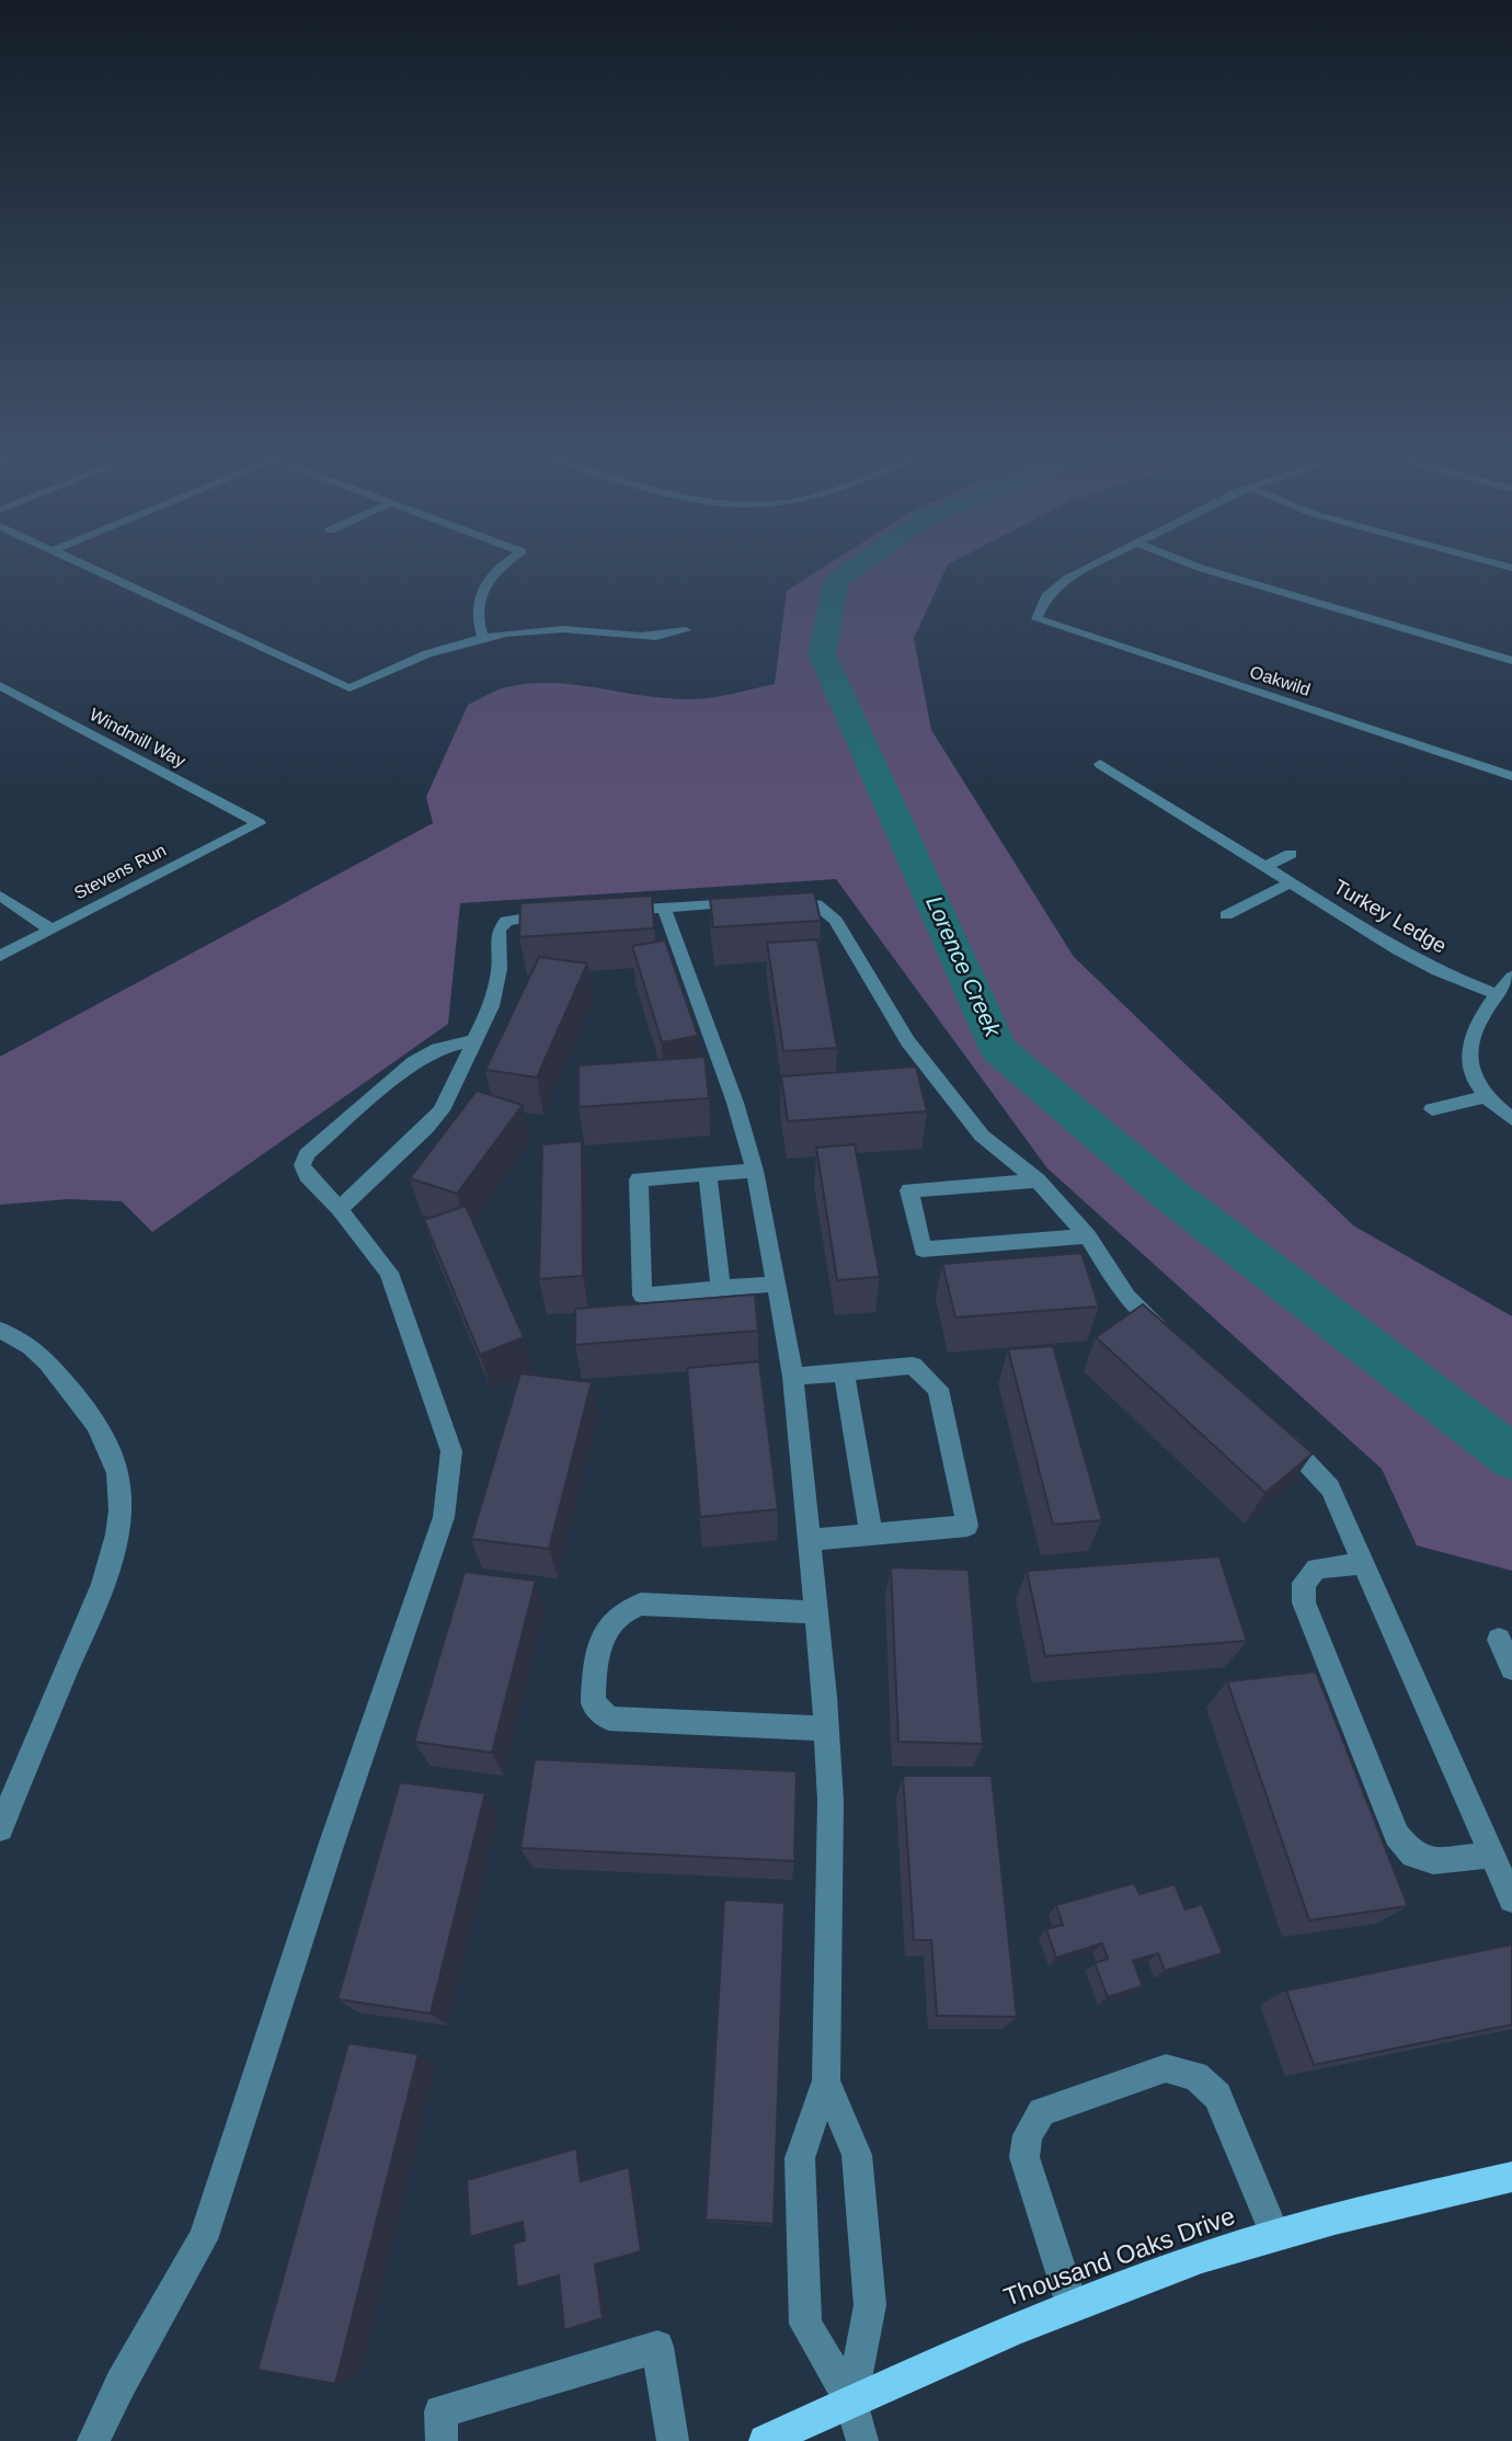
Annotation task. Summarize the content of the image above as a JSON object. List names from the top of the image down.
{
  "streets": {
    "main road": ["Thousand Oaks Drive"],
    "street": [
      "Oakwild",
      "Windmill Way",
      "Stevens Run",
      "Turkey Ledge"
    ]
  },
  "crossings": [
    ["Windmill Way", "Stevens Run"]
  ],
  "water": ["Lorence Creek"]
}
